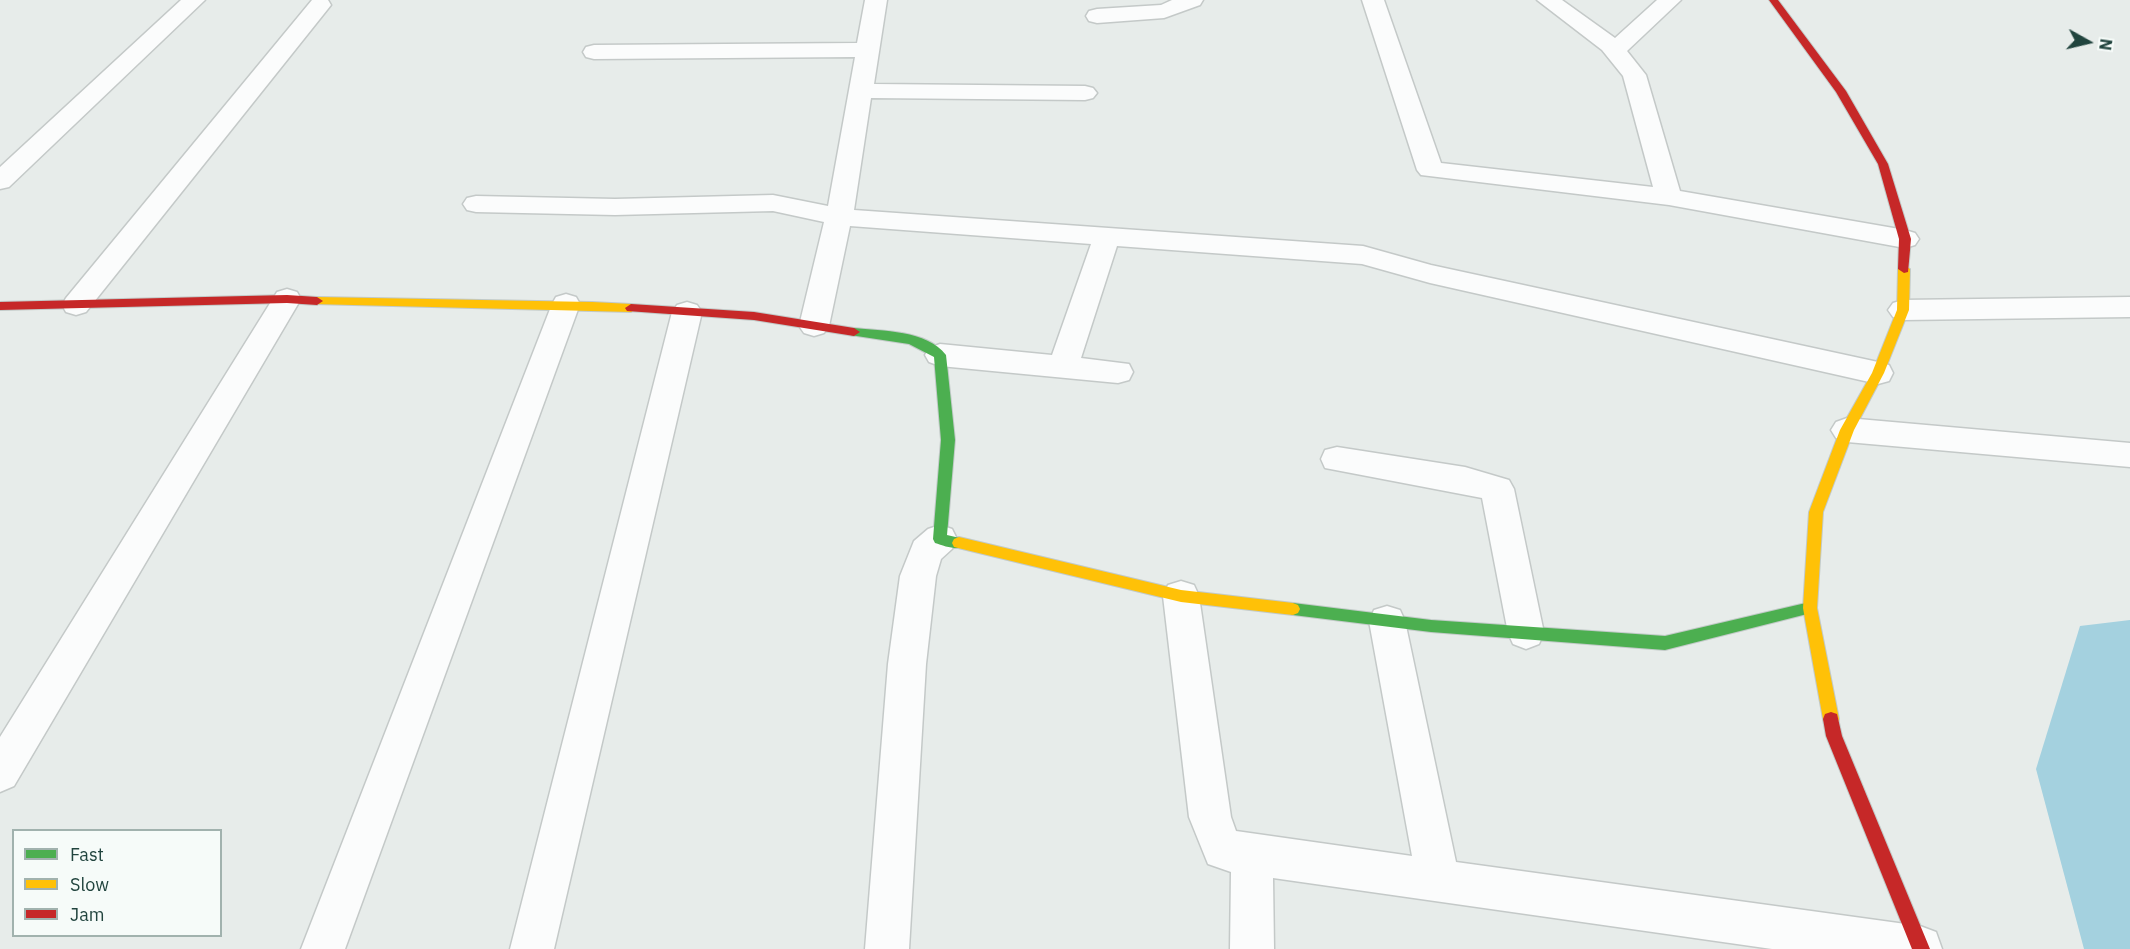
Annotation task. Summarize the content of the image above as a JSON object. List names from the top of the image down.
{
  "legend": ["Fast", "Slow", "Jam"],
  "north": "right"
}
